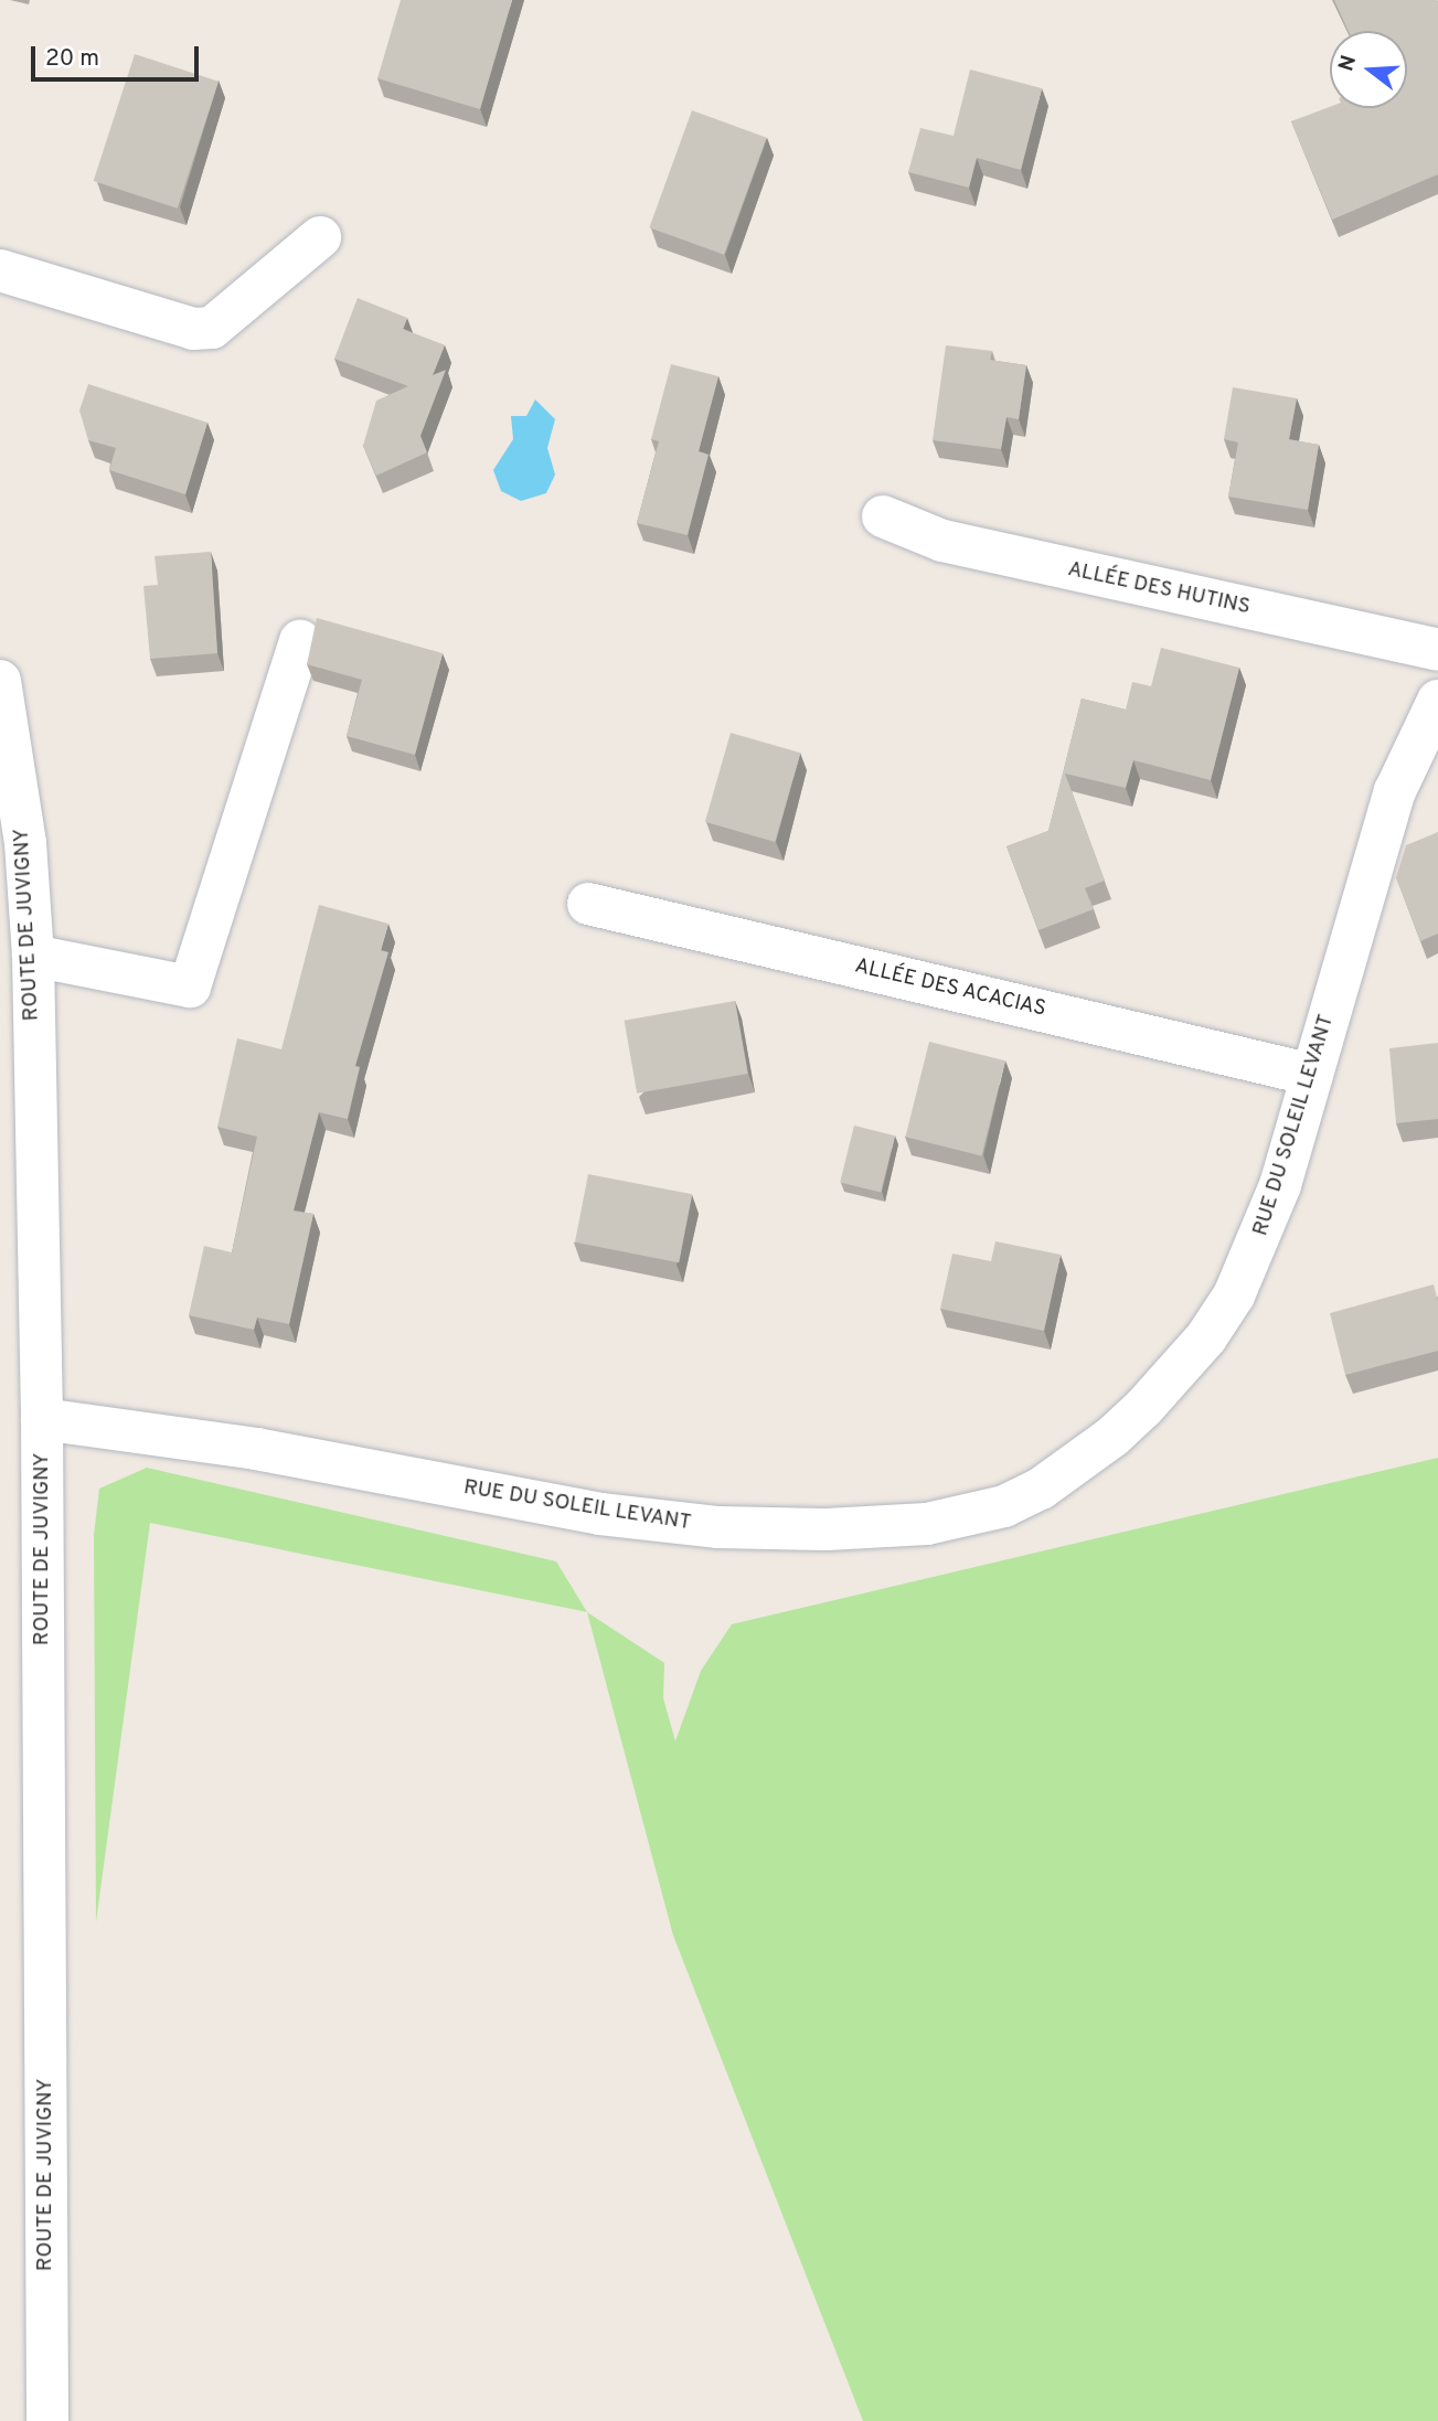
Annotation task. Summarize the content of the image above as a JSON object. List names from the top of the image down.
{
  "streets": {
    "street": [
      "ALLÉE DES HUTINS",
      "ROUTE DE JUVIGNY",
      "ALLÉE DES ACACIAS",
      "RUE DU SOLEIL LEVANT"
    ]
  },
  "crossings": [
    ["ROUTE DE JUVIGNY", "RUE DU SOLEIL LEVANT"],
    ["ALLÉE DES ACACIAS", "RUE DU SOLEIL LEVANT"]
  ],
  "scale_bar": "20 m",
  "north": "left"
}
